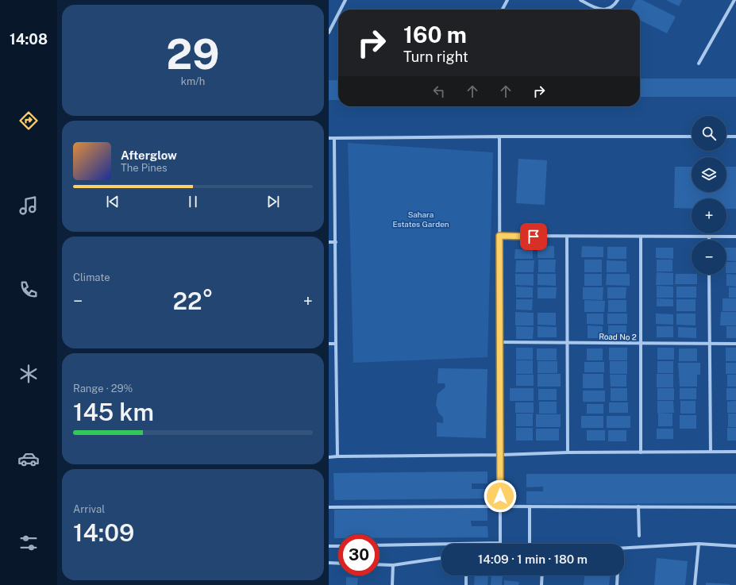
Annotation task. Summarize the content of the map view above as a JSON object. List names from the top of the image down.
{
  "streets": {
    "street": ["Road No 2"]
  },
  "parks": ["Sahara Estates Garden"],
  "page": {
    "tabs": "14:08",
    "tile": [
      ["29", "km/h"],
      "Climate",
      ["Range · 29%", "145 km"],
      ["Arrival", "14:09"]
    ],
    "turn": ["160 m", "Turn right"],
    "map_buttons": ["+", "−"],
    "song": ["Afterglow", "The Pines"],
    "heat": ["−", "22°", "+"],
    "limit": "30",
    "trip": "14:09 · 1 min · 180 m"
  }
}
